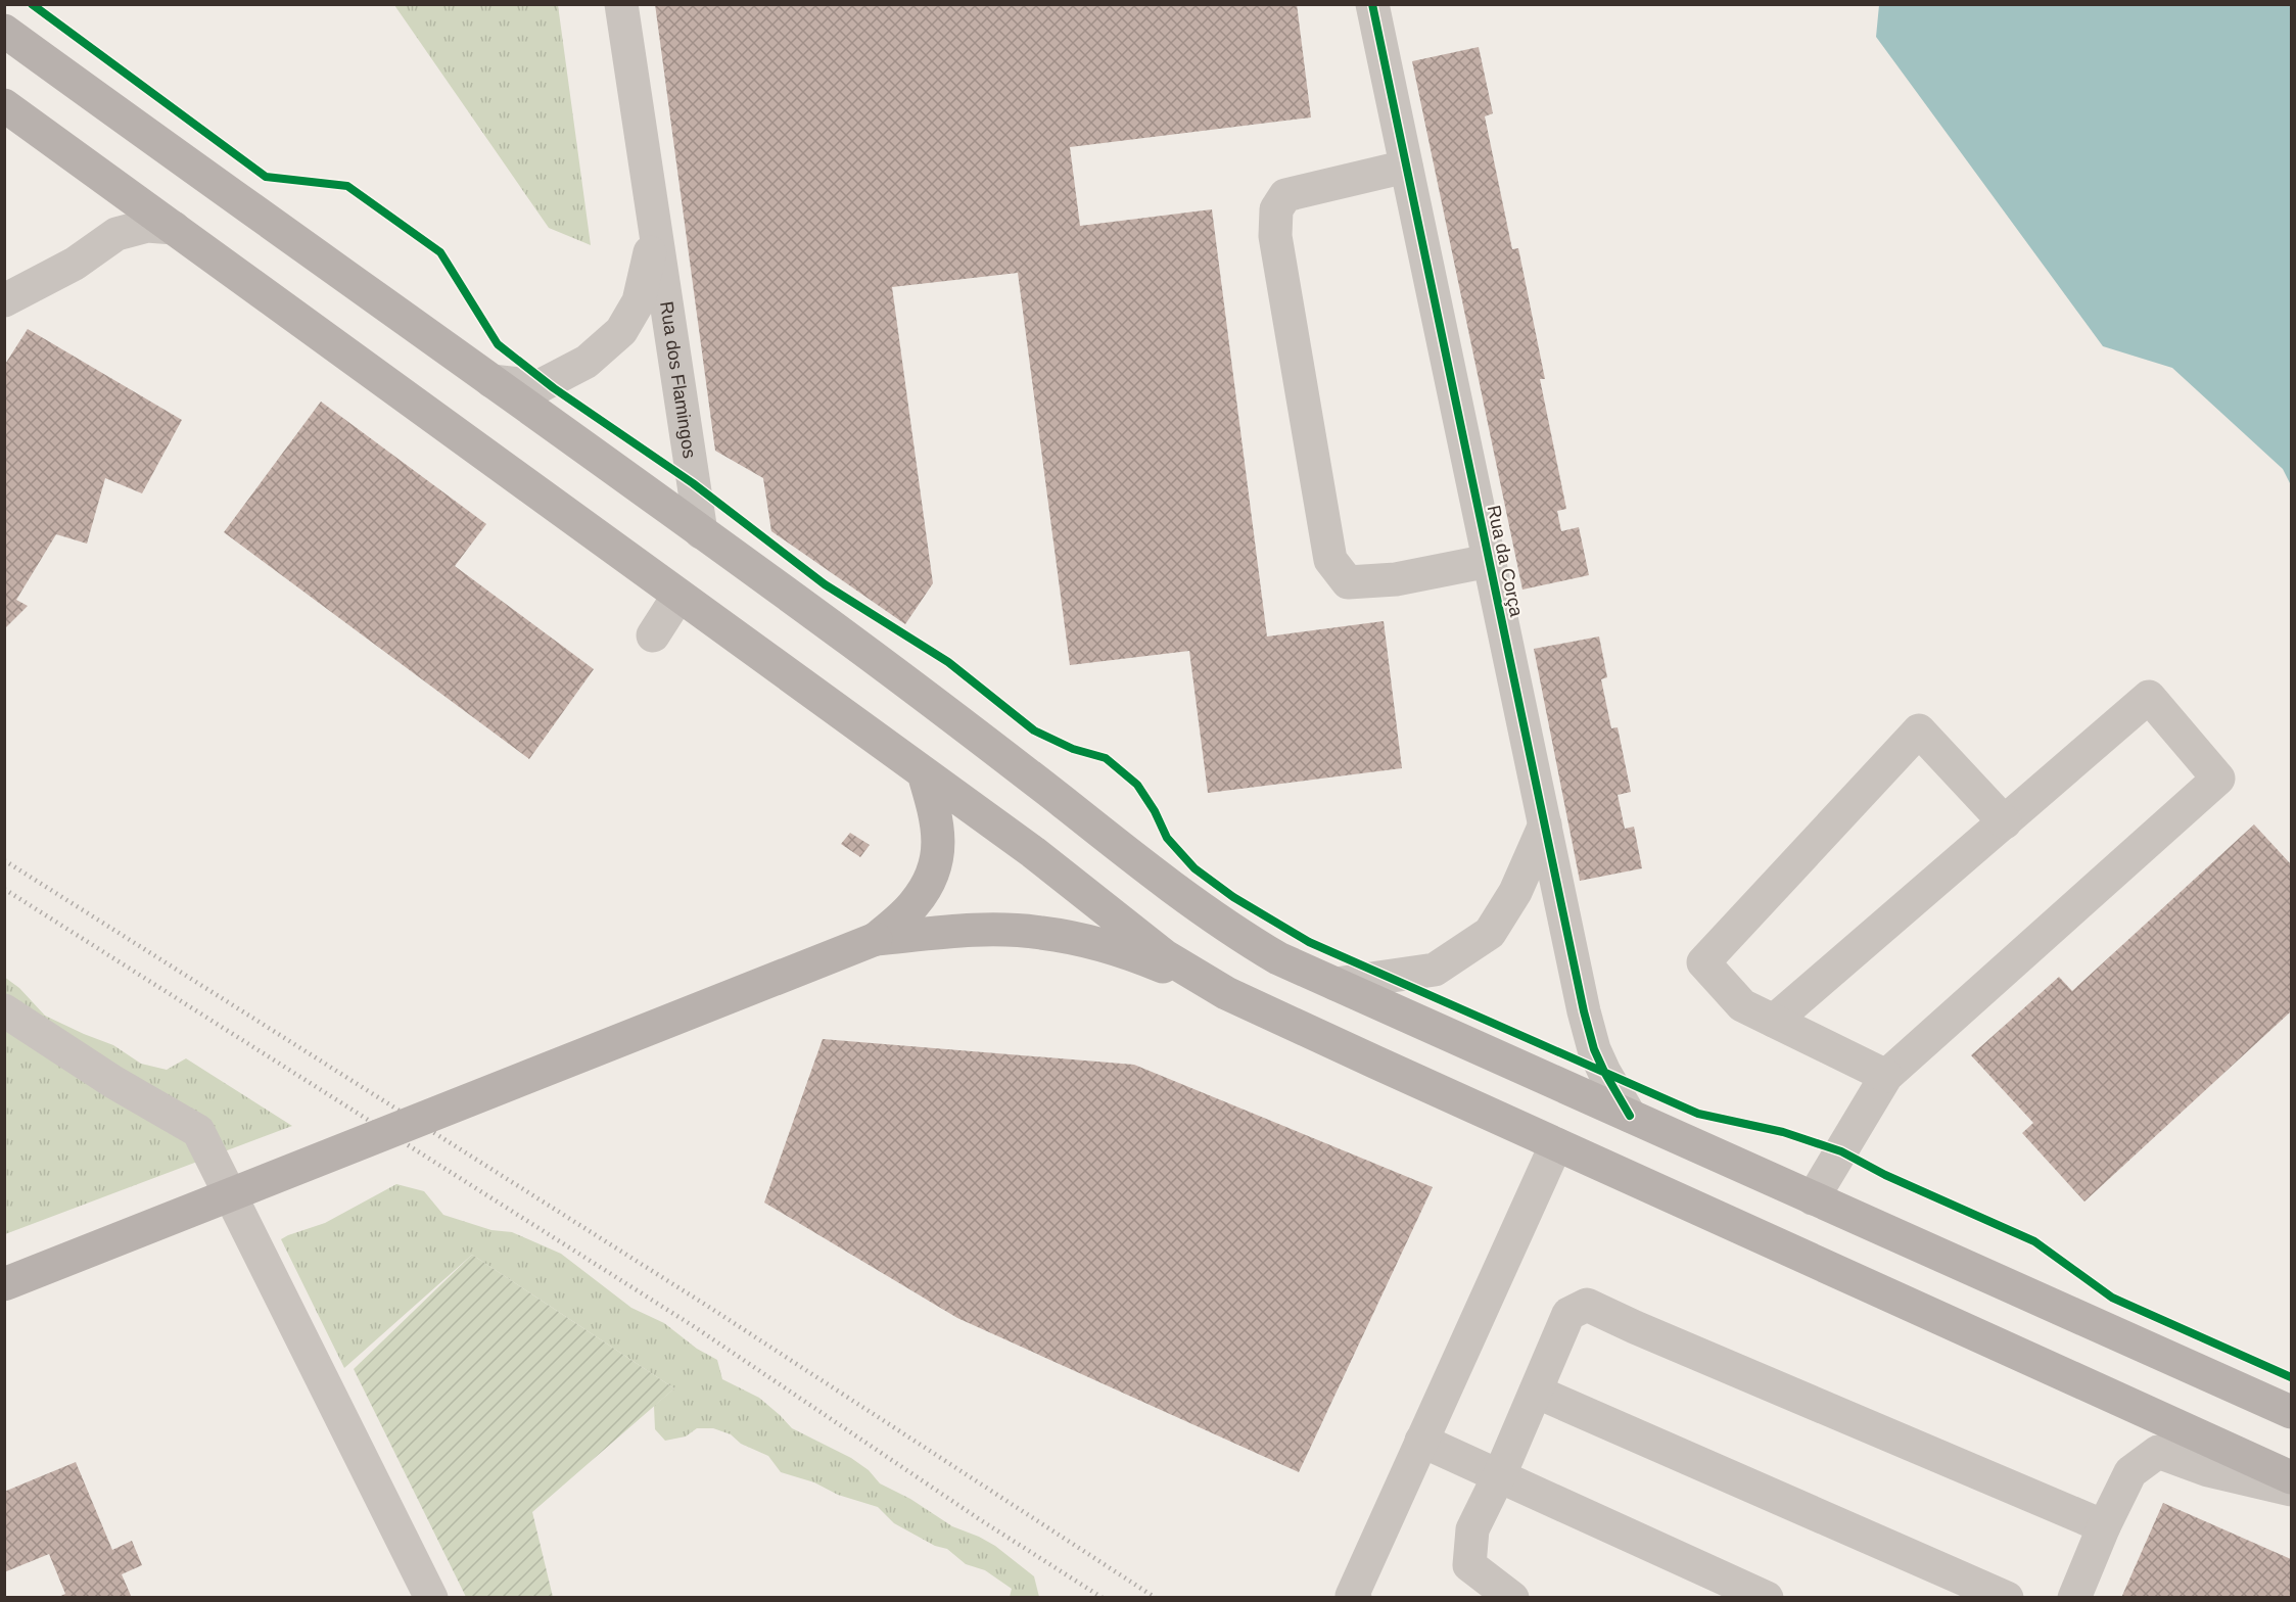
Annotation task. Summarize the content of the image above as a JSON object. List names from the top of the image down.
{
  "streets": {
    "street": ["Rua dos Flamingos", "Rua da Corça"]
  }
}
